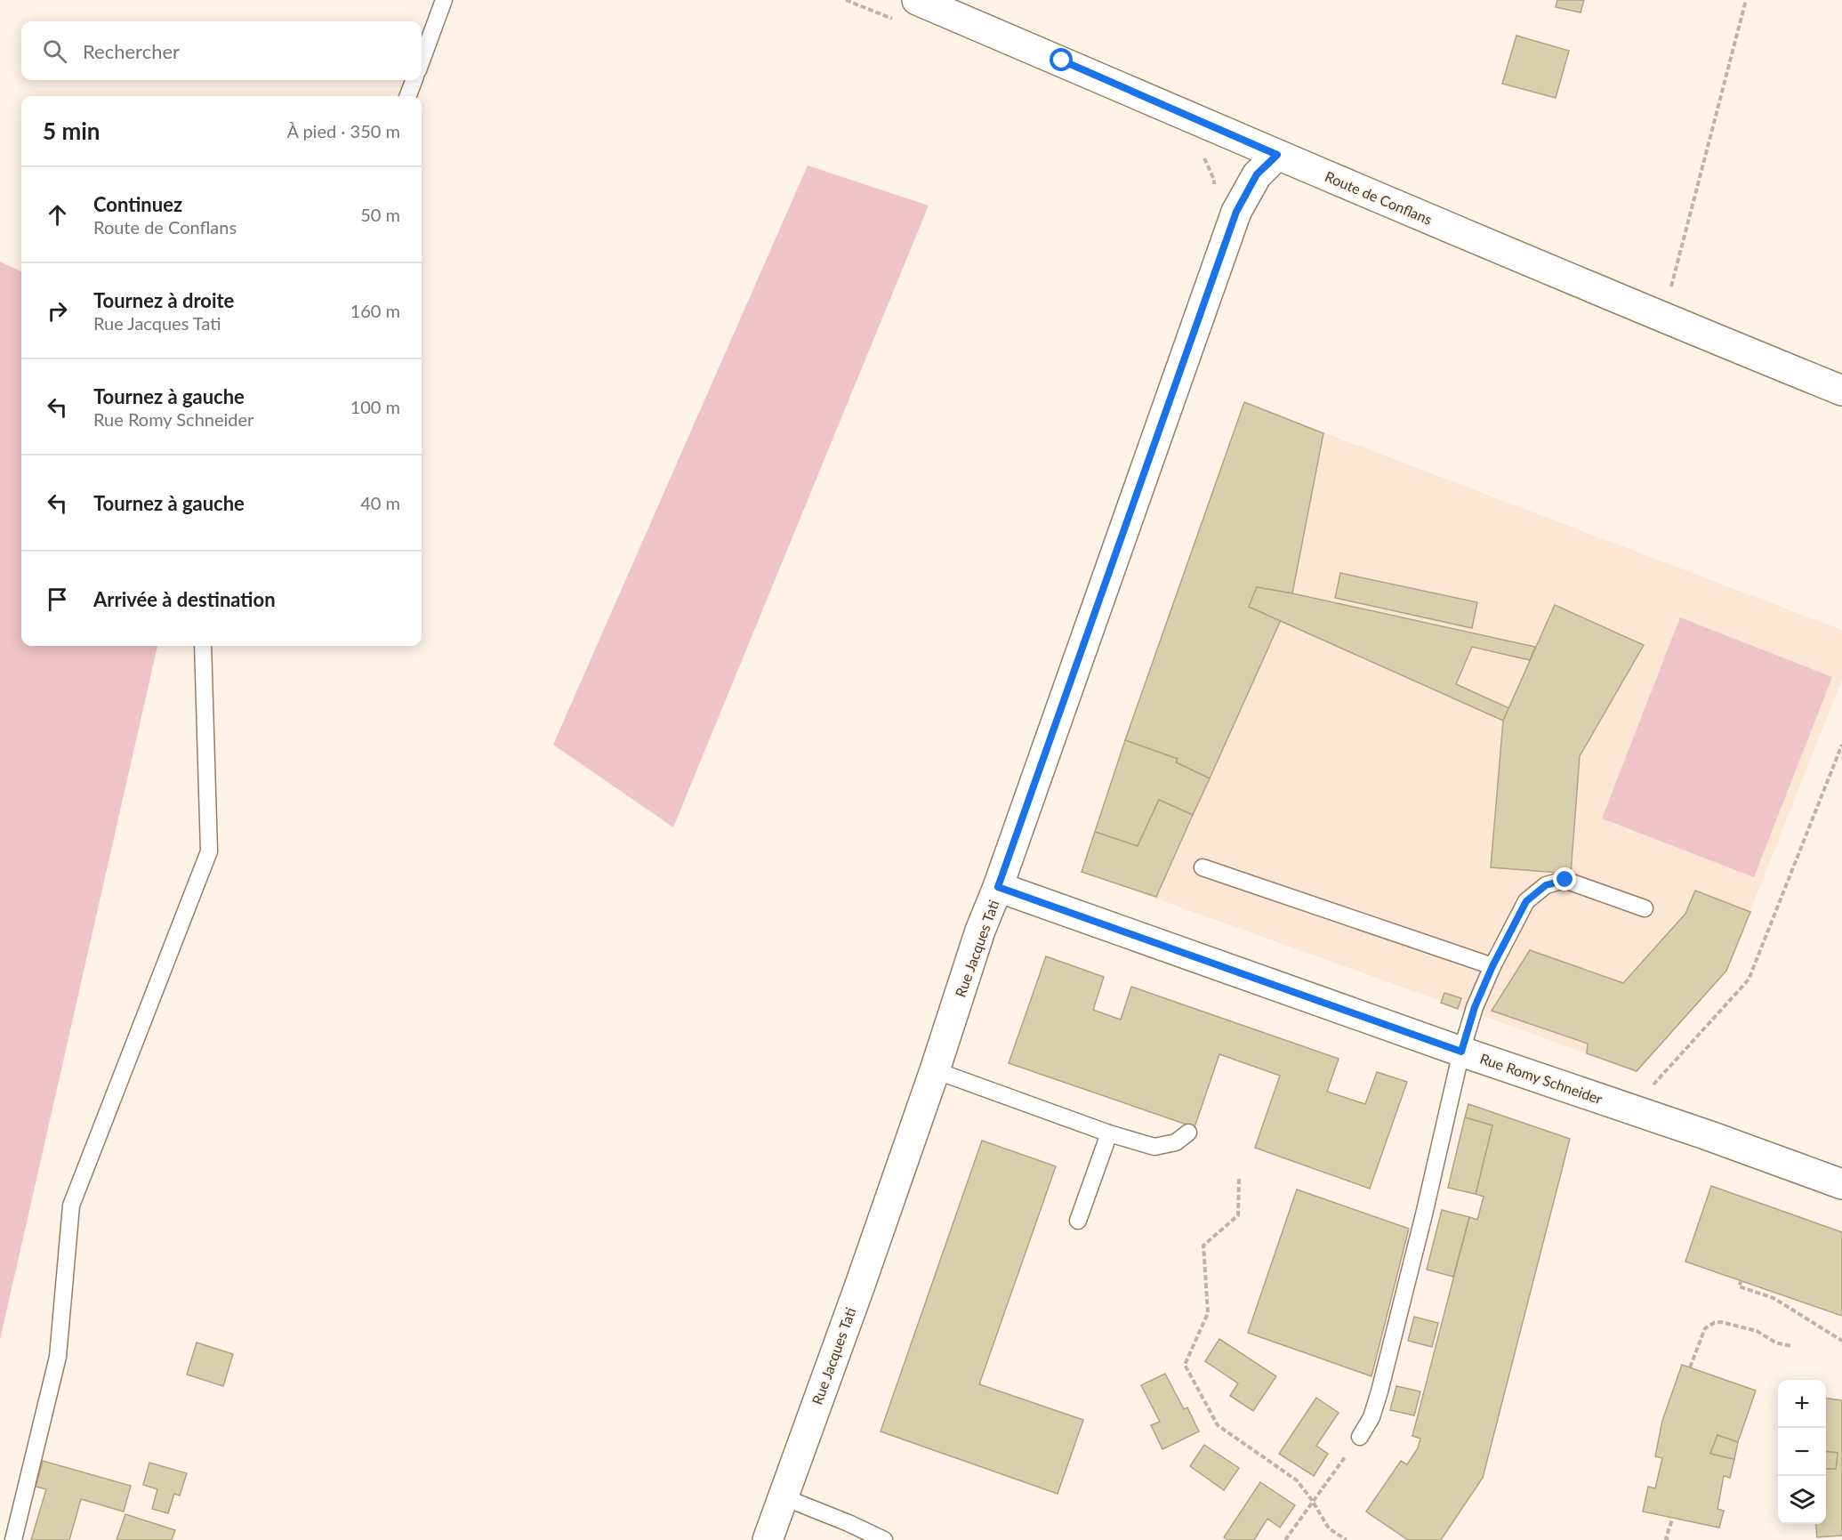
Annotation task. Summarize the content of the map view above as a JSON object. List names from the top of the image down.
{
  "streets": {
    "street": ["Route de Conflans", "Rue Jacques Tati", "Rue Romy Schneider"]
  },
  "crossings": [
    ["Route de Conflans", "Rue Jacques Tati"],
    ["Rue Jacques Tati", "Rue Romy Schneider"]
  ],
  "page": {
    "search": "Rechercher",
    "heading": ["5 min", "À pied · 350 m"],
    "list": [
      ["Continuez", "Route de Conflans", "50 m"],
      ["Tournez à droite", "Rue Jacques Tati", "160 m"],
      ["Tournez à gauche", "Rue Romy Schneider", "100 m"],
      ["Tournez à gauche", "40 m"],
      "Arrivée à destination"
    ],
    "map_buttons": ["+", "−"]
  }
}
